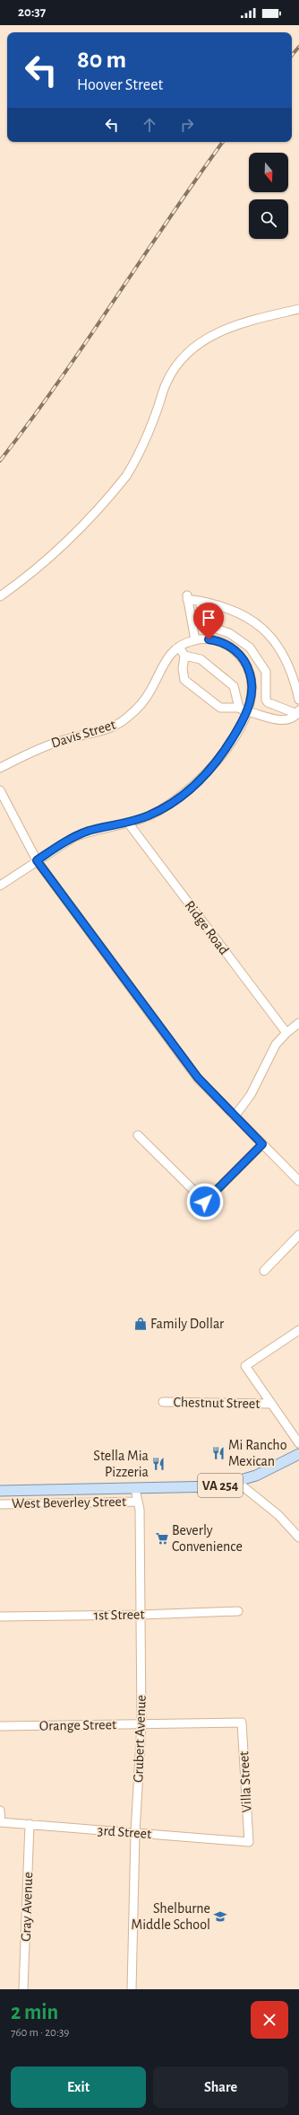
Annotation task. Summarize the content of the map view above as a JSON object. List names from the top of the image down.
{
  "streets": {
    "main road": ["VA 254", "West Beverley Street"],
    "street": [
      "Davis Street",
      "Ridge Road",
      "Chestnut Street",
      "1st Street",
      "Orange Street",
      "Grubert Avenue",
      "Villa Street",
      "3rd Street",
      "Gray Avenue"
    ]
  },
  "crossings": [
    ["West Beverley Street", "Grubert Avenue"],
    ["1st Street", "Grubert Avenue"],
    ["Orange Street", "Grubert Avenue"],
    ["Orange Street", "Villa Street"],
    ["Grubert Avenue", "3rd Street"],
    ["Villa Street", "3rd Street"],
    ["3rd Street", "Gray Avenue"]
  ],
  "places": {
    "shop": ["Family Dollar"],
    "restaurant": ["Mi Rancho Mexican", "Stella Mia Pizzeria"],
    "supermarket": ["Beverly Convenience"],
    "school or university": ["Shelburne Middle School"]
  },
  "north": "bottom",
  "page": {
    "status": "20:37",
    "turn": ["80 m", "Hoover Street"],
    "heading": ["2 min", "760 m · 20:39"],
    "buttons": ["Exit", "Share"]
  }
}
